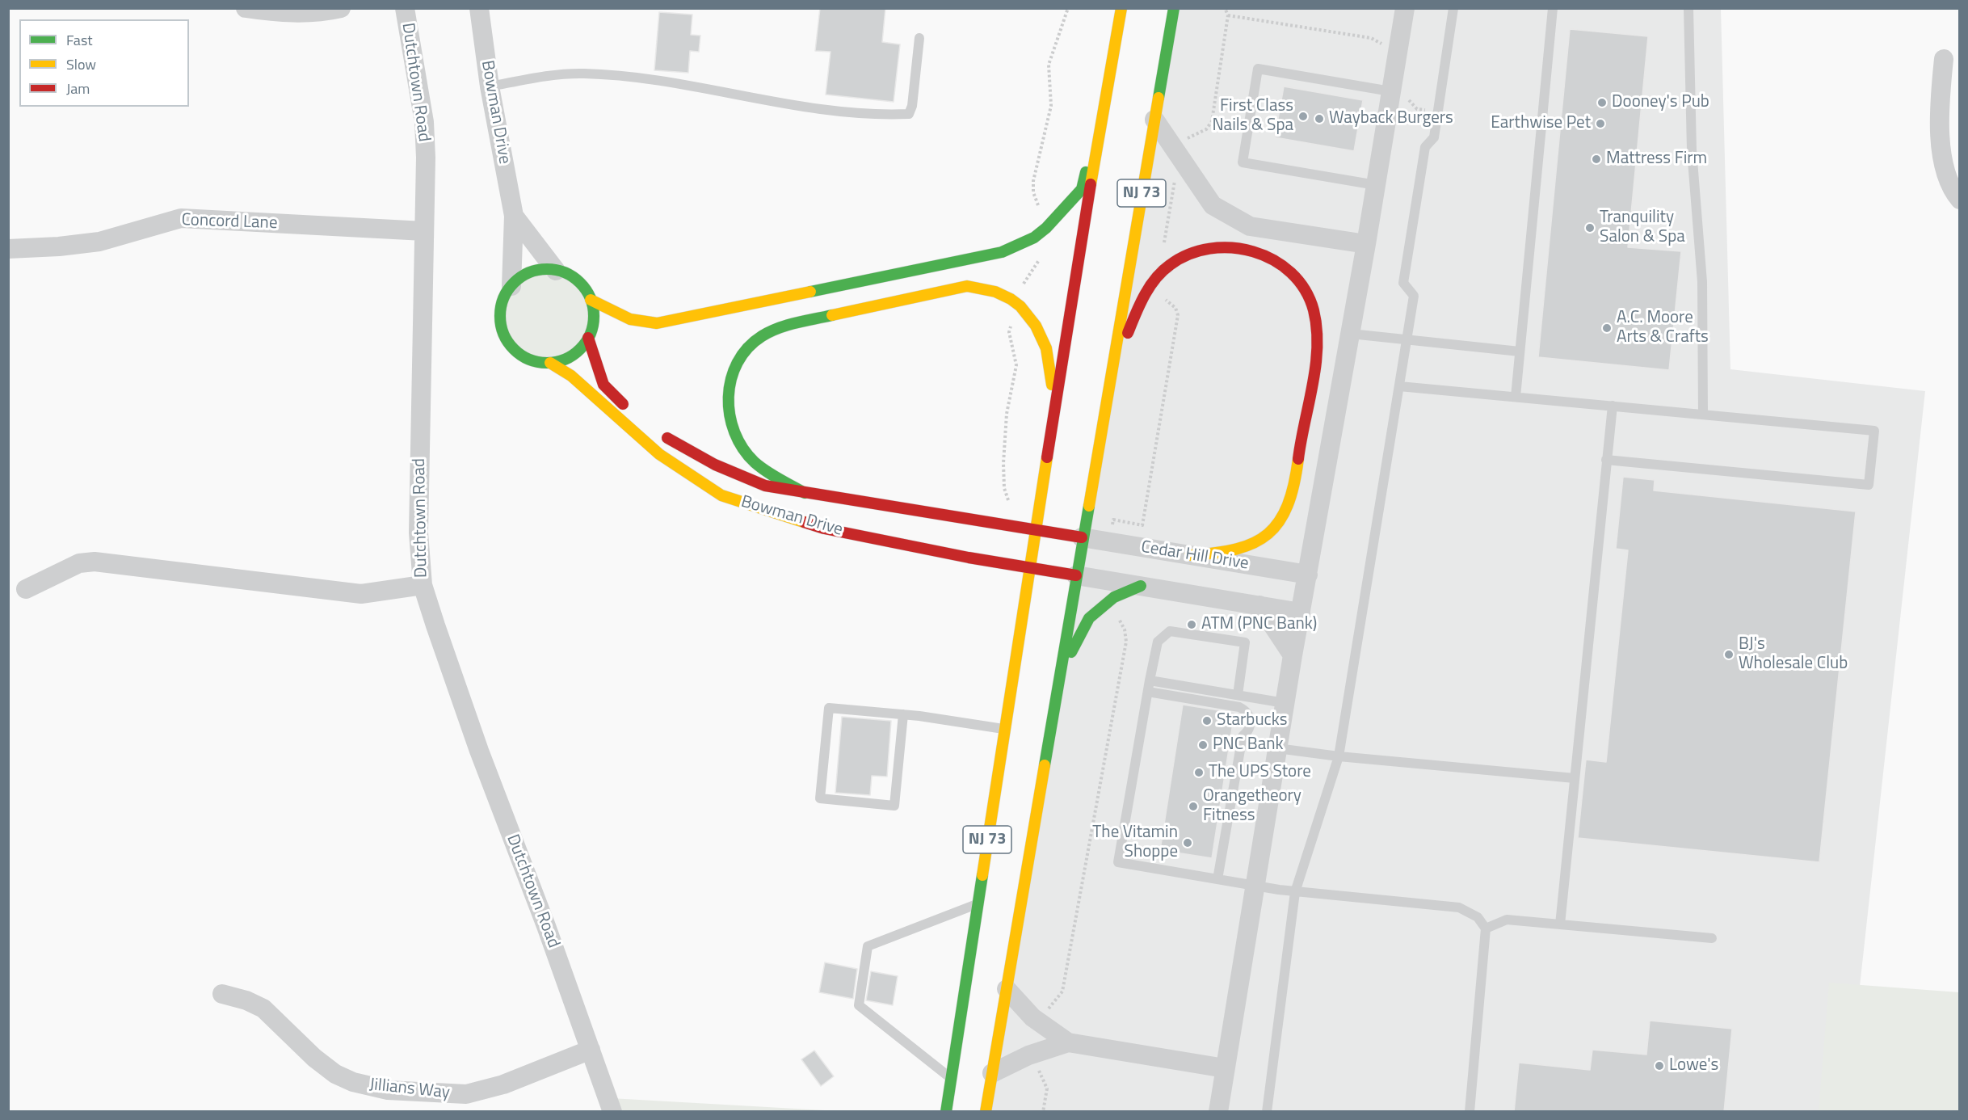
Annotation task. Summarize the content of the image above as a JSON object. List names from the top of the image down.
{
  "streets": {
    "main road": ["Bowman Drive", "NJ 73"],
    "street": [
      "Dutchtown Road",
      "Concord Lane",
      "Cedar Hill Drive",
      "Jillians Way"
    ]
  },
  "crossings": [
    ["Dutchtown Road", "Concord Lane"],
    ["Dutchtown Road", "Jillians Way"],
    ["Bowman Drive", "NJ 73"],
    ["Bowman Drive", "Cedar Hill Drive"],
    ["NJ 73", "Cedar Hill Drive"]
  ],
  "places": [
    "Dooney's Pub",
    "First Class Nails & Spa",
    "Wayback Burgers",
    "Earthwise Pet",
    "Mattress Firm",
    "Tranquility Salon & Spa",
    "A.C. Moore Arts & Crafts",
    "ATM (PNC Bank)",
    "BJ's Wholesale Club",
    "Starbucks",
    "PNC Bank",
    "The UPS Store",
    "Orangetheory Fitness",
    "The Vitamin Shoppe",
    "Lowe's"
  ],
  "legend": ["Fast", "Slow", "Jam"]
}
